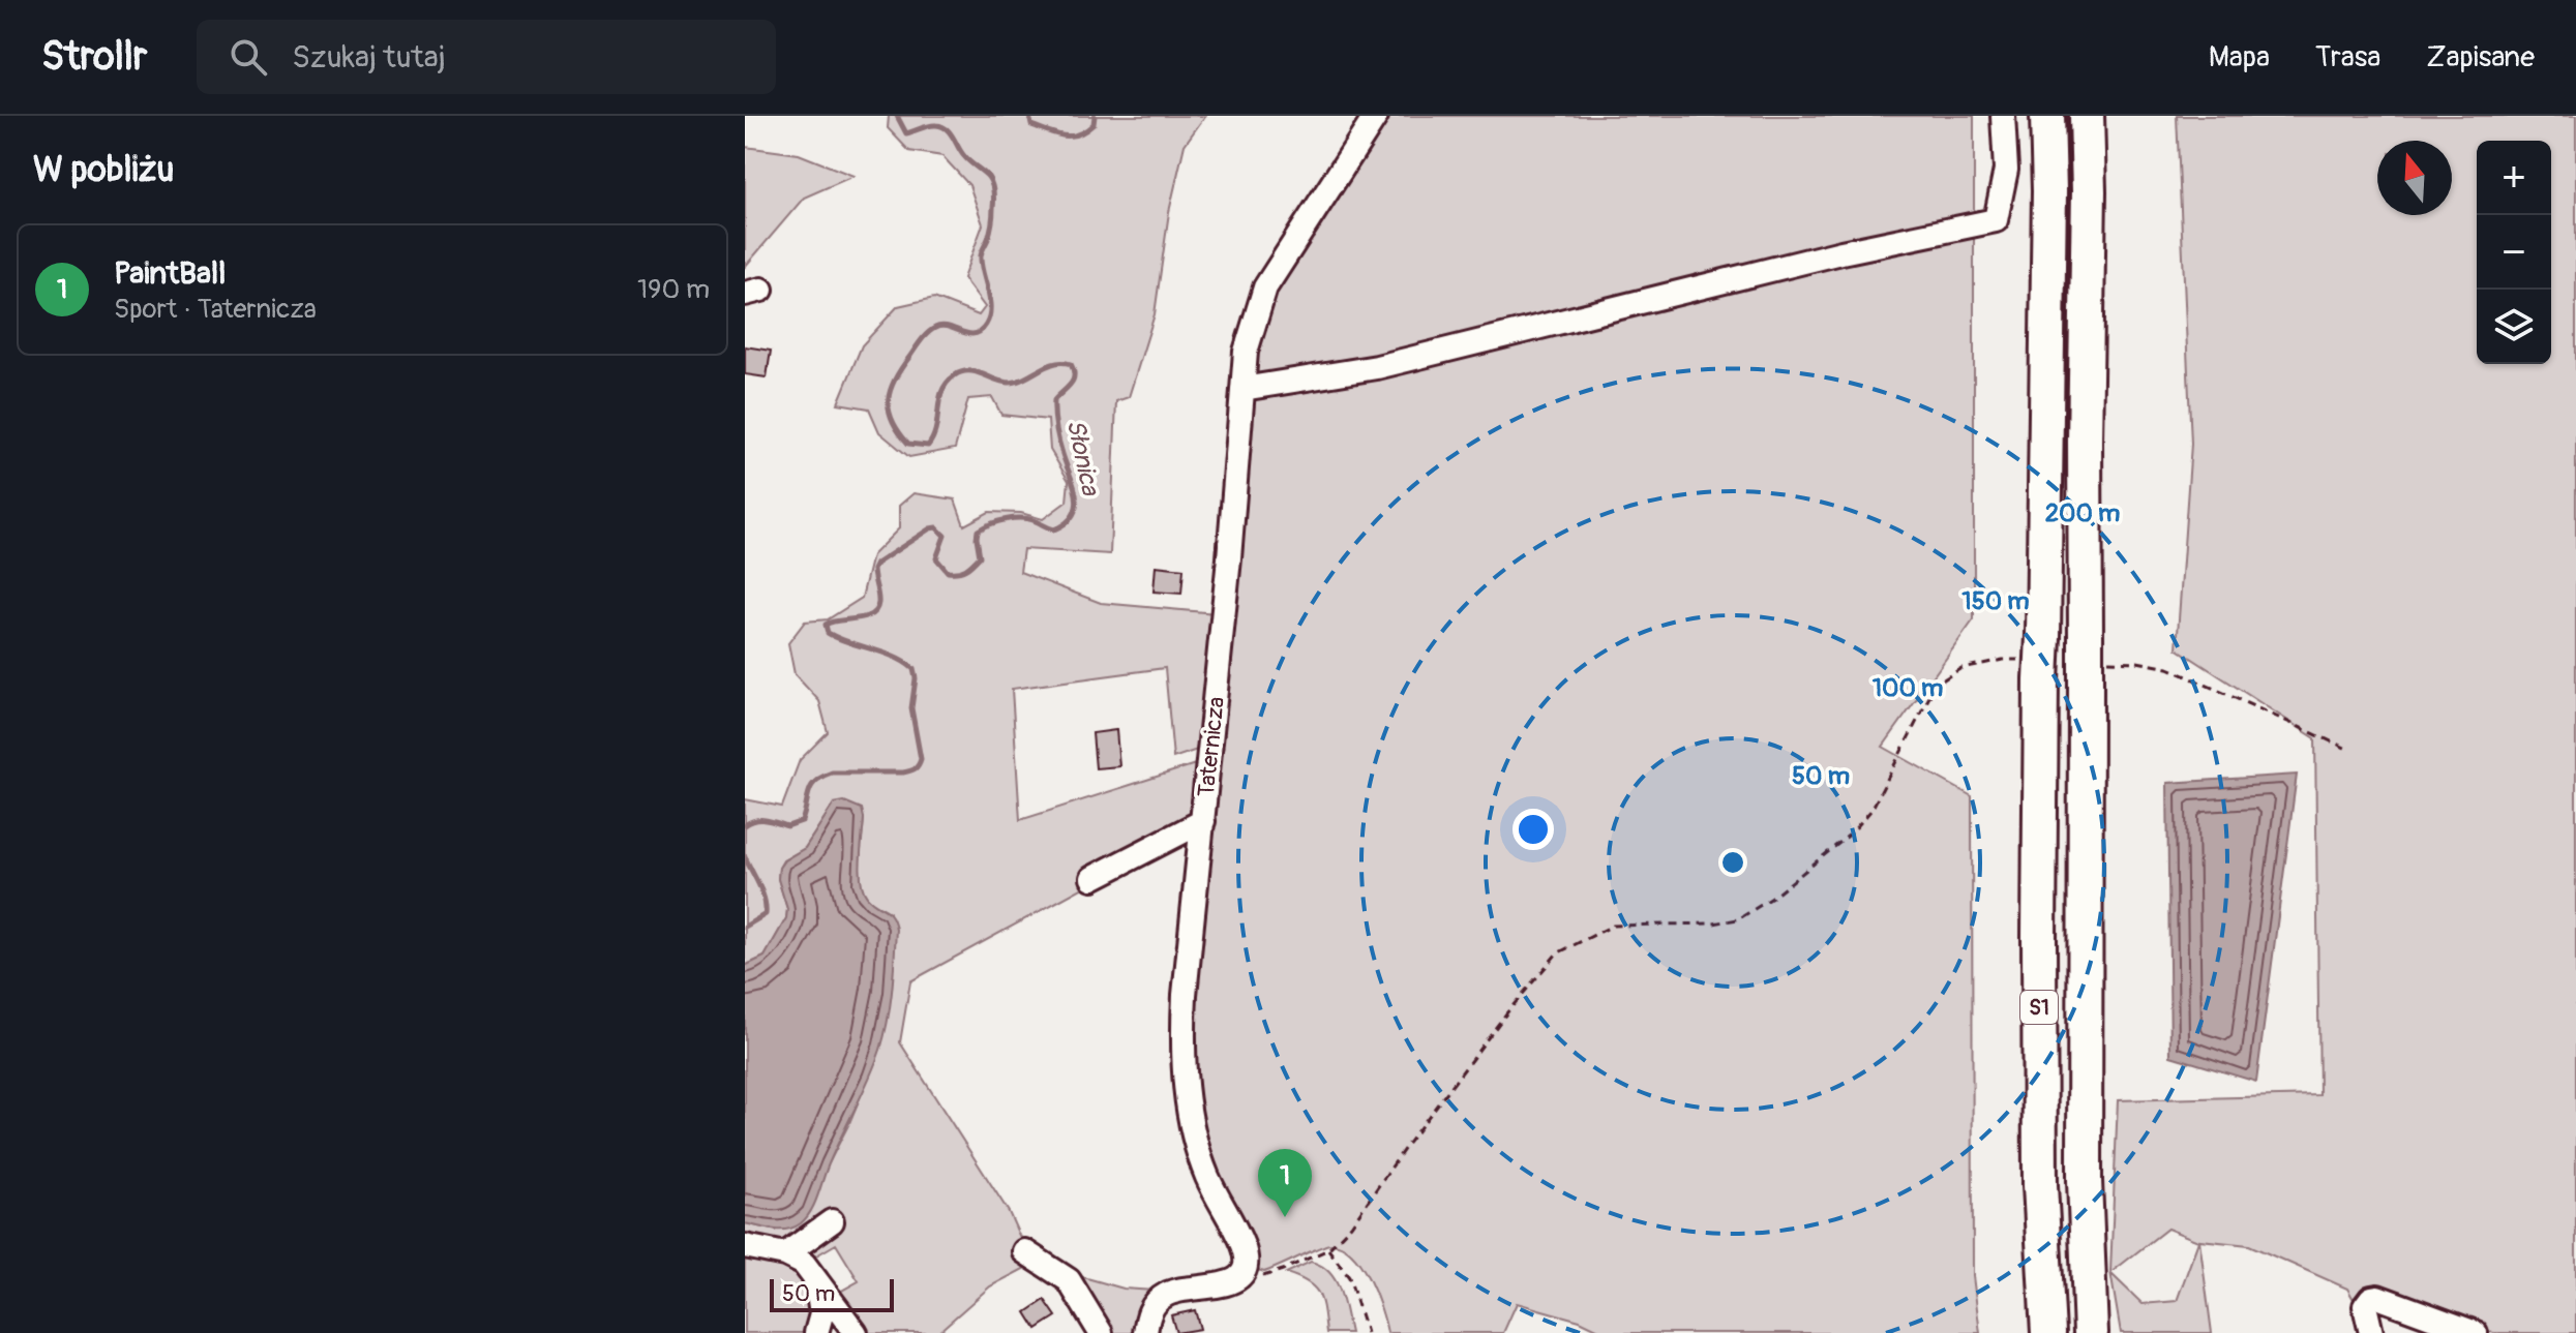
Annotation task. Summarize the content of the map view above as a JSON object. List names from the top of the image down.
{
  "streets": {
    "highway": ["S1"],
    "street": ["Taternicza"]
  },
  "water": ["Słonica"],
  "scale_bar": "50 m",
  "north": "top",
  "page": {
    "header": "Strollr",
    "search": "Szukaj tutaj",
    "nav": ["Mapa", "Trasa", "Zapisane"],
    "heading": "W pobliżu",
    "map_buttons": ["+", "−"],
    "list": [
      {
        "mark": "1",
        "name": "PaintBall",
        "note": "Sport · Taternicza",
        "value": "190 m"
      }
    ],
    "pins": "1",
    "scale": "50 m"
  },
  "rings": [
    "200 m",
    "150 m",
    "100 m",
    "50 m"
  ]
}
